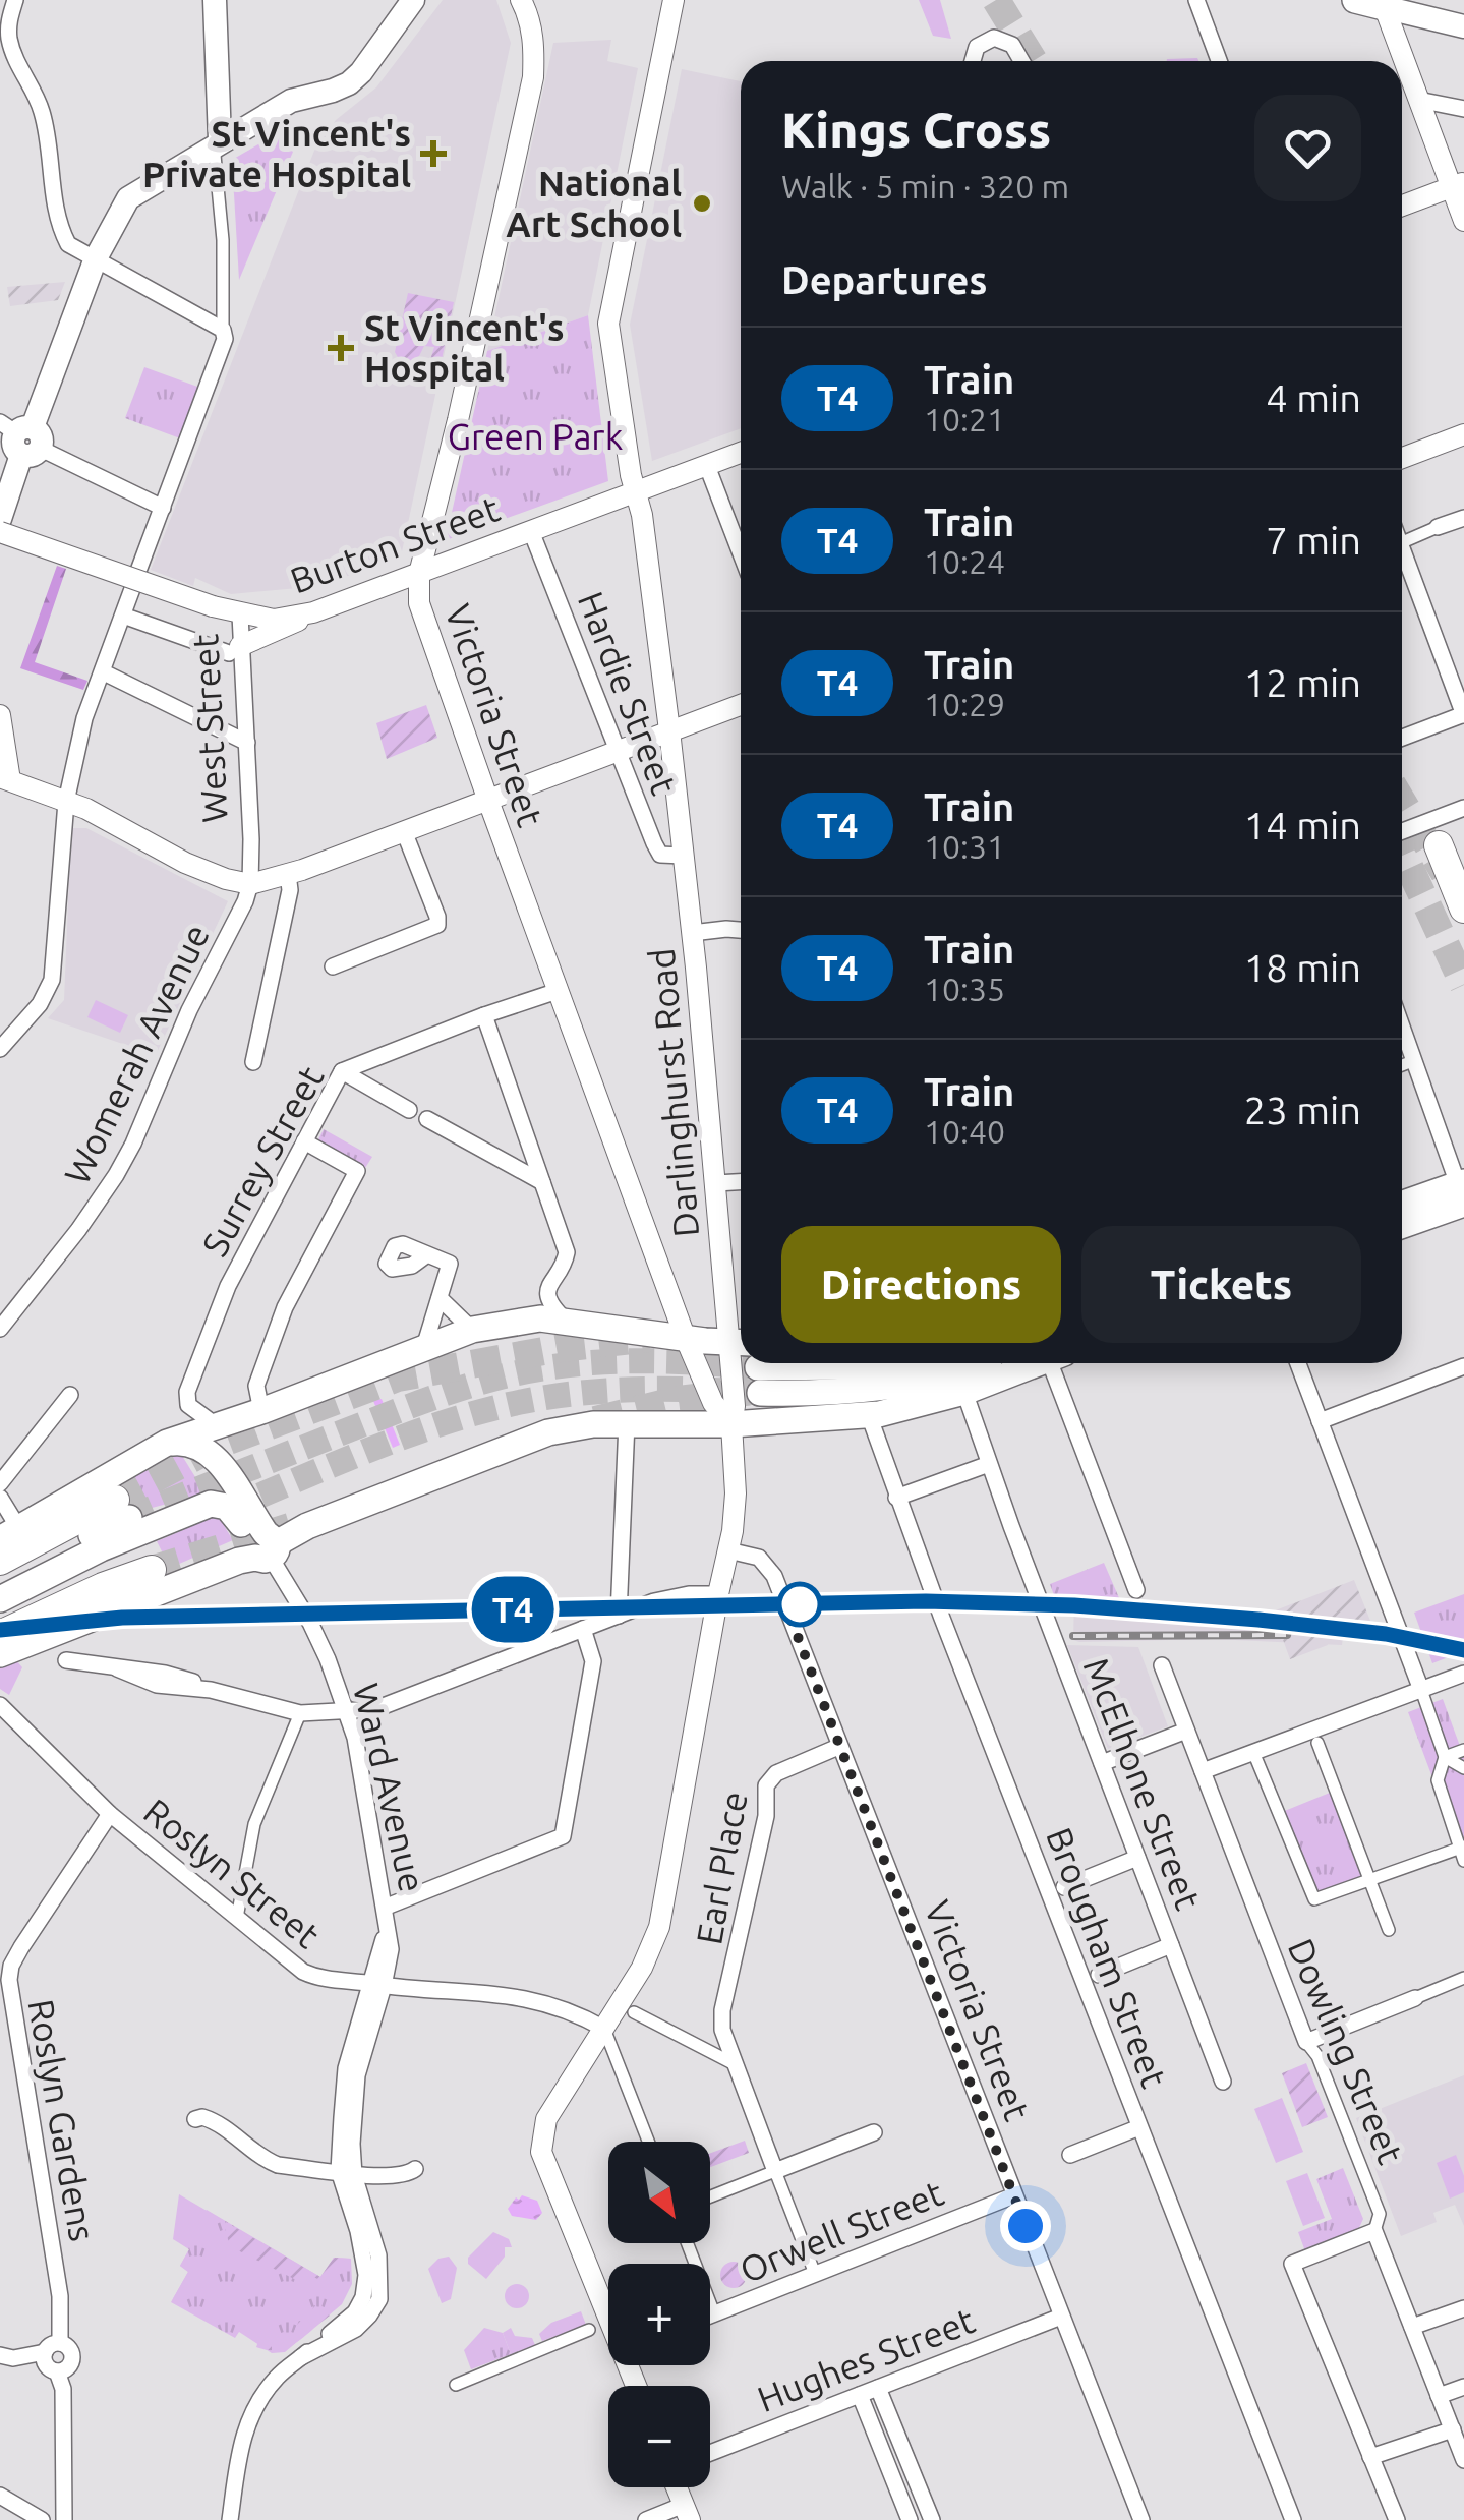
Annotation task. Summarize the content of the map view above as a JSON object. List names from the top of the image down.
{
  "streets": {
    "street": [
      "Burton Street",
      "Hardie Street",
      "Victoria Street",
      "West Street",
      "Womerah Avenue",
      "Darlinghurst Road",
      "Surrey Street",
      "McElhone Street",
      "Ward Avenue",
      "Earl Place",
      "Roslyn Street",
      "Brougham Street",
      "Dowling Street",
      "Roslyn Gardens",
      "Orwell Street",
      "Hughes Street"
    ]
  },
  "crossings": [
    ["Burton Street", "Hardie Street"],
    ["Burton Street", "Victoria Street"],
    ["Burton Street", "West Street"],
    ["Burton Street", "Darlinghurst Road"],
    ["Hardie Street", "Darlinghurst Road"],
    ["Victoria Street", "Darlinghurst Road"],
    ["Victoria Street", "Surrey Street"],
    ["Victoria Street", "Earl Place"],
    ["Victoria Street", "Orwell Street"],
    ["Victoria Street", "Hughes Street"],
    ["West Street", "Womerah Avenue"],
    ["Darlinghurst Road", "Roslyn Street"],
    ["Ward Avenue", "Roslyn Street"],
    ["Roslyn Street", "Roslyn Gardens"]
  ],
  "parks": ["Green Park"],
  "places": {
    "health": ["St Vincent's Private Hospital", "St Vincent's Hospital"],
    "other": ["National Art School"]
  },
  "north": "bottom right",
  "page": {
    "on_map": "T4",
    "heading": [
      ["Kings Cross", "Walk · 5 min · 320 m"],
      "Departures"
    ],
    "list": [
      {
        "mark": "T4",
        "name": "Train",
        "note": "10:21",
        "value": "4 min"
      },
      {
        "mark": "T4",
        "name": "Train",
        "note": "10:24",
        "value": "7 min"
      },
      {
        "mark": "T4",
        "name": "Train",
        "note": "10:29",
        "value": "12 min"
      },
      {
        "mark": "T4",
        "name": "Train",
        "note": "10:31",
        "value": "14 min"
      },
      {
        "mark": "T4",
        "name": "Train",
        "note": "10:35",
        "value": "18 min"
      },
      {
        "mark": "T4",
        "name": "Train",
        "note": "10:40",
        "value": "23 min"
      }
    ],
    "buttons": ["Directions", "Tickets"],
    "map_buttons": ["+", "−"]
  }
}
